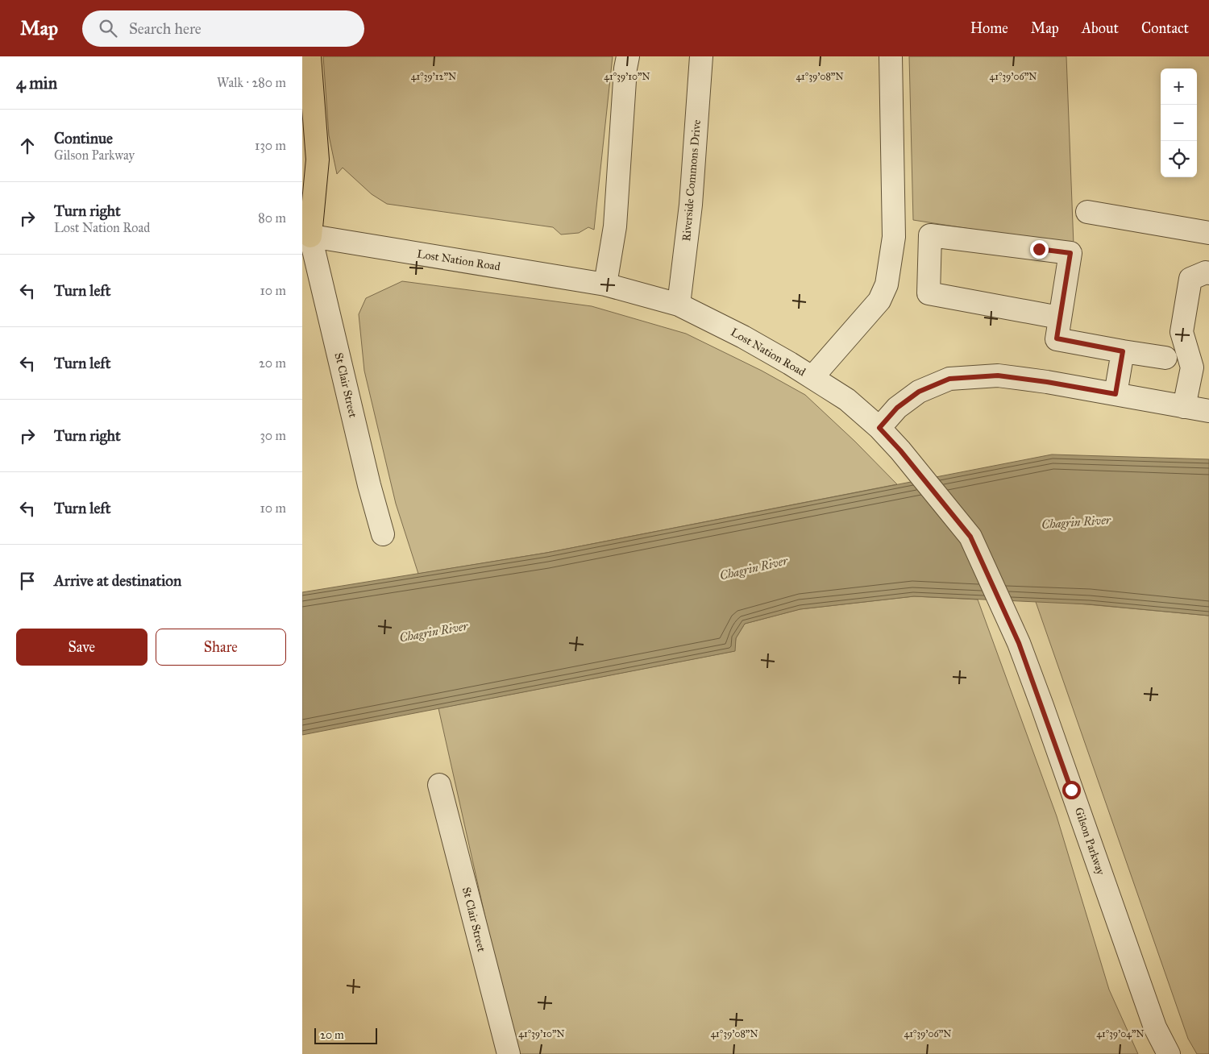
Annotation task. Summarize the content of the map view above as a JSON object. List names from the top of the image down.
{
  "streets": {
    "street": [
      "Riverside Commons Drive",
      "Lost Nation Road",
      "St Clair Street",
      "Gilson Parkway"
    ]
  },
  "crossings": [
    ["Riverside Commons Drive", "Lost Nation Road"],
    ["Lost Nation Road", "St Clair Street"],
    ["Lost Nation Road", "Gilson Parkway"]
  ],
  "water": ["Chagrin River"],
  "scale_bar": "20 m",
  "page": {
    "header": "Map",
    "search": "Search here",
    "nav": [
      "Home",
      "Map",
      "About",
      "Contact"
    ],
    "heading": ["4 min", "Walk · 280 m"],
    "map_buttons": ["+", "−"],
    "list": [
      ["Continue", "Gilson Parkway", "130 m"],
      ["Turn right", "Lost Nation Road", "80 m"],
      ["Turn left", "10 m"],
      ["Turn left", "20 m"],
      ["Turn right", "30 m"],
      ["Turn left", "10 m"],
      "Arrive at destination"
    ],
    "buttons": ["Save", "Share"],
    "scale": "20 m"
  },
  "coordinates": [
    "41°39'12\"N",
    "41°39'10\"N",
    "41°39'08\"N",
    "41°39'06\"N",
    "41°39'04\"N"
  ]
}
